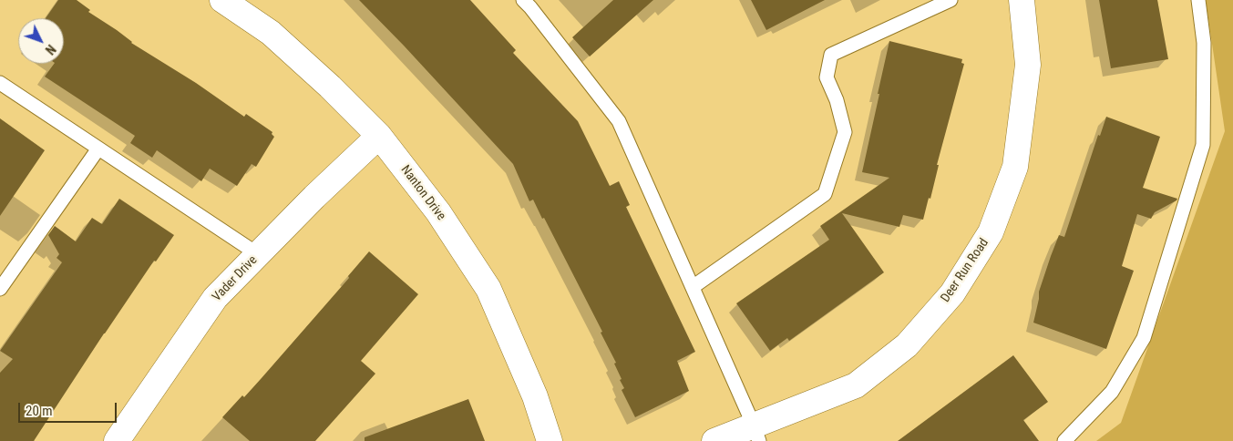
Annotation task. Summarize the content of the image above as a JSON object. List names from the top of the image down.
{
  "streets": {
    "street": ["Nanton Drive", "Deer Run Road", "Vader Drive"]
  },
  "crossings": [
    ["Nanton Drive", "Vader Drive"]
  ],
  "scale_bar": "20 m",
  "north": "bottom right"
}
